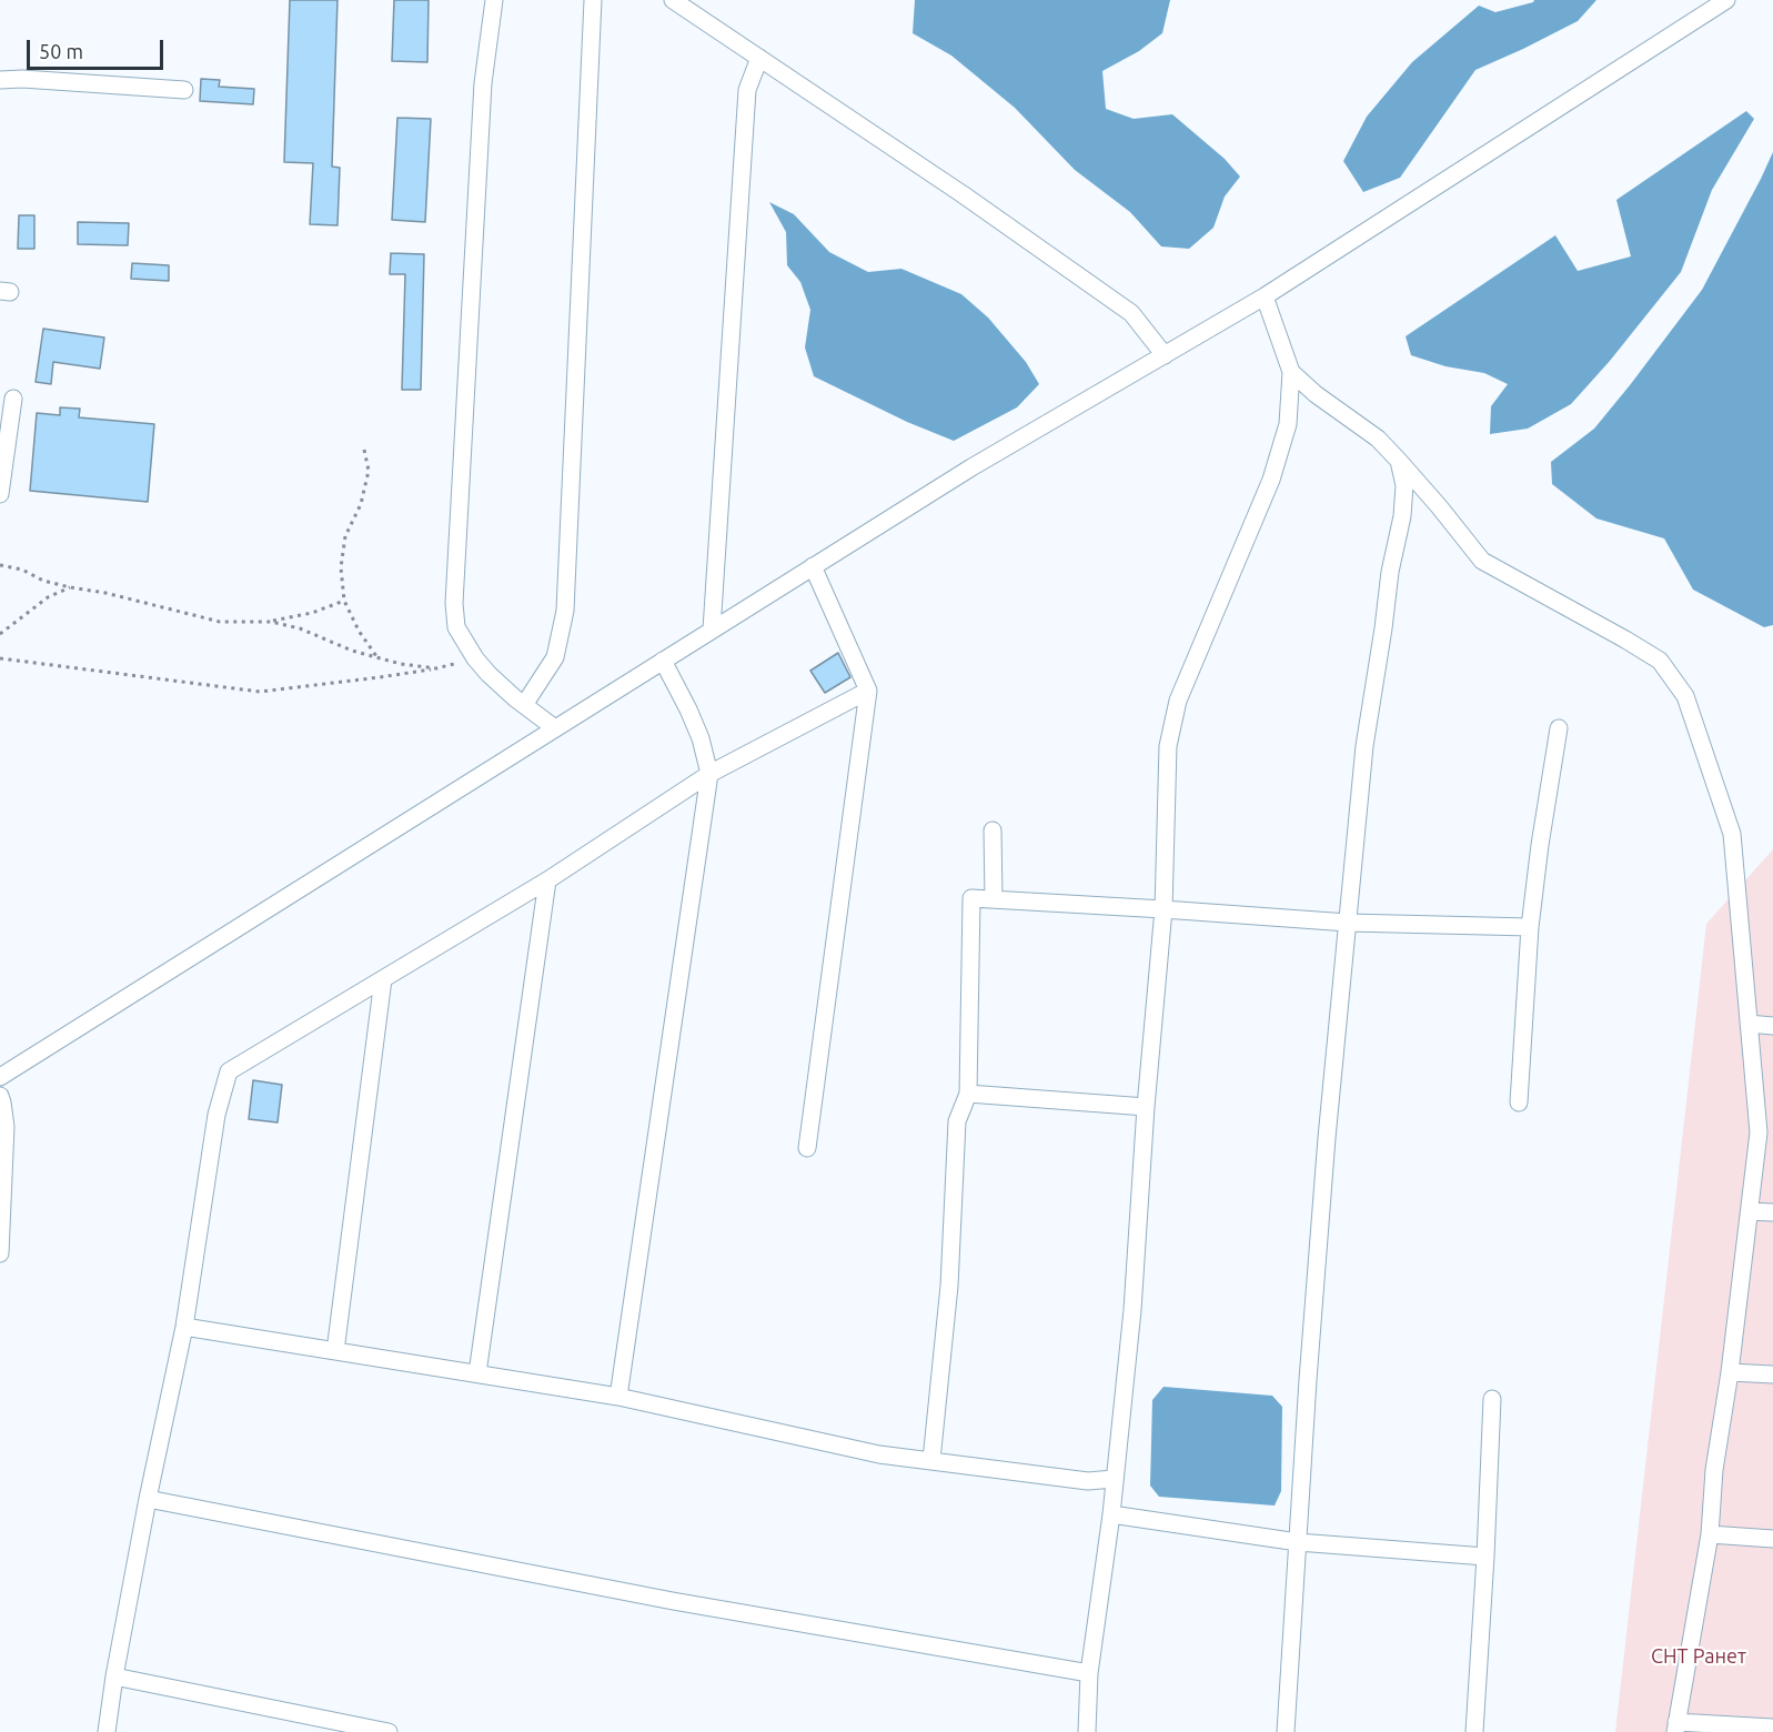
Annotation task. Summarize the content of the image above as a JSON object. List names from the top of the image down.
{
  "parks": ["СНТ Ранет"],
  "scale_bar": "50 m"
}
